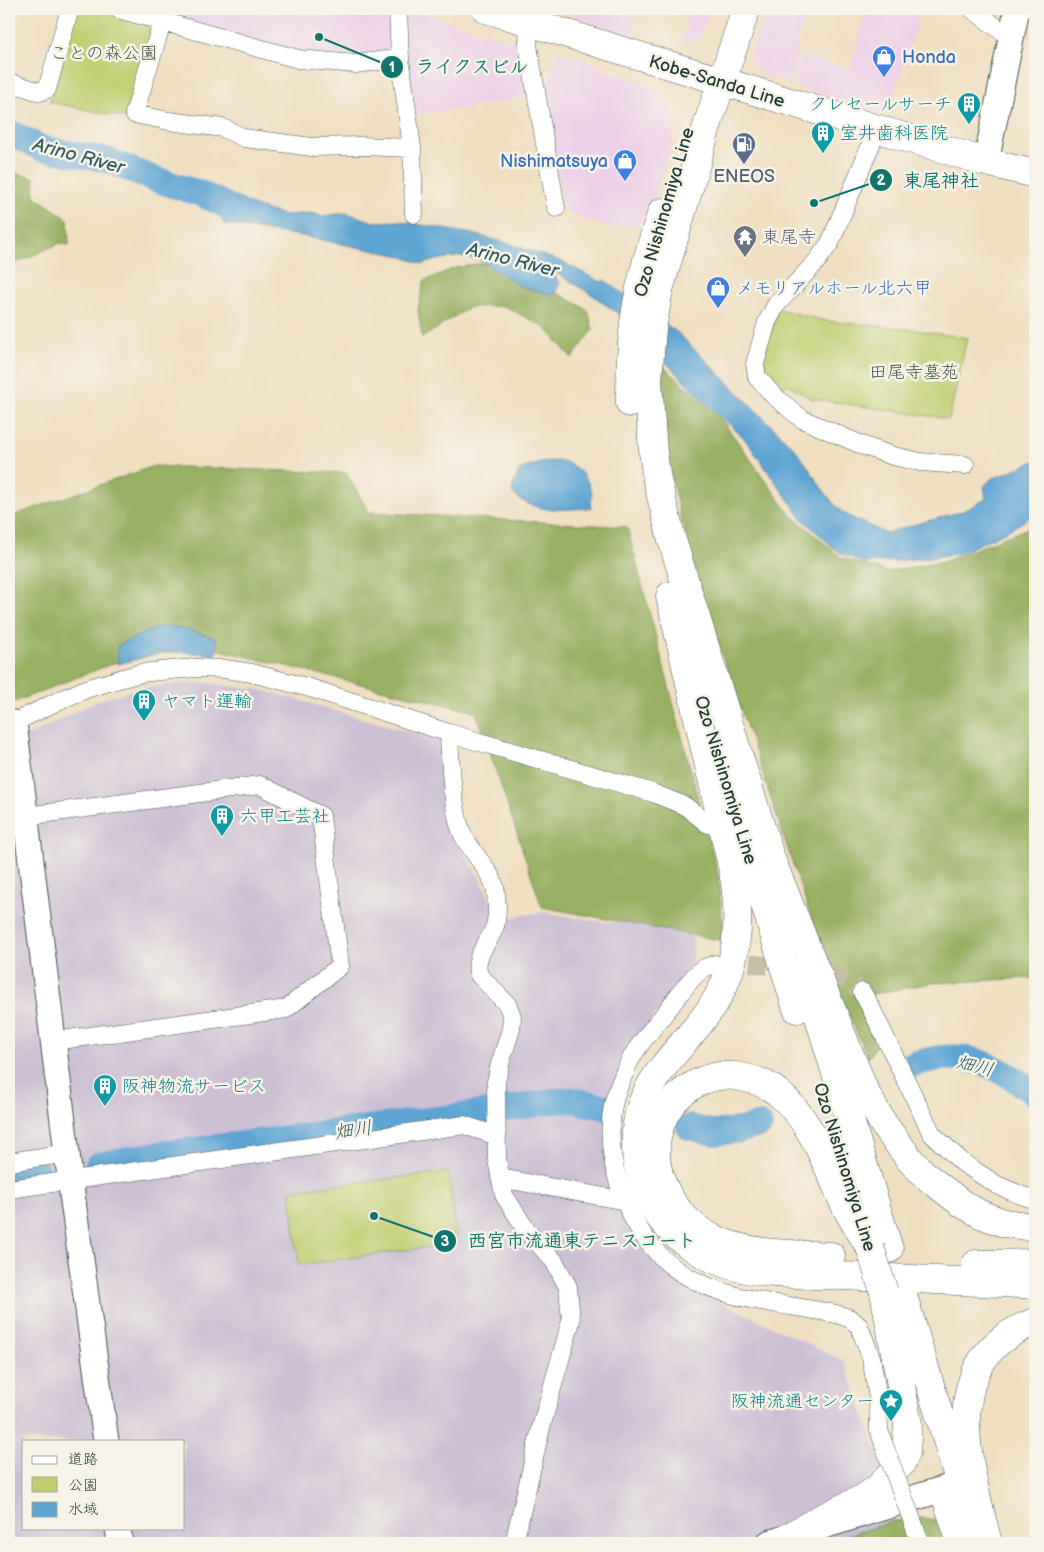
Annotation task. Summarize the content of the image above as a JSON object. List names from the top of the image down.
{
  "streets": {
    "main road": ["Kobe-Sanda Line", "Ozo Nishinomiya Line"]
  },
  "crossings": [
    ["Kobe-Sanda Line", "Ozo Nishinomiya Line"]
  ],
  "water": ["Arino River", "畑川"],
  "parks": ["ことの森公園", "田尾寺墓苑"],
  "places": {
    "other": ["ライクスビル", "東尾神社", "西宮市流通東テニスコート"],
    "shop": ["Honda", "Nishimatsuya", "メモリアルホール北六甲"],
    "building": [
      "クレセールサーチ",
      "室井歯科医院",
      "ヤマト運輸",
      "六甲工芸社",
      "阪神物流サービス"
    ],
    "fuel station": ["ENEOS"],
    "temple": ["東尾寺"],
    "place": ["阪神流通センター"]
  },
  "legend": ["道路", "公園", "水域"]
}
